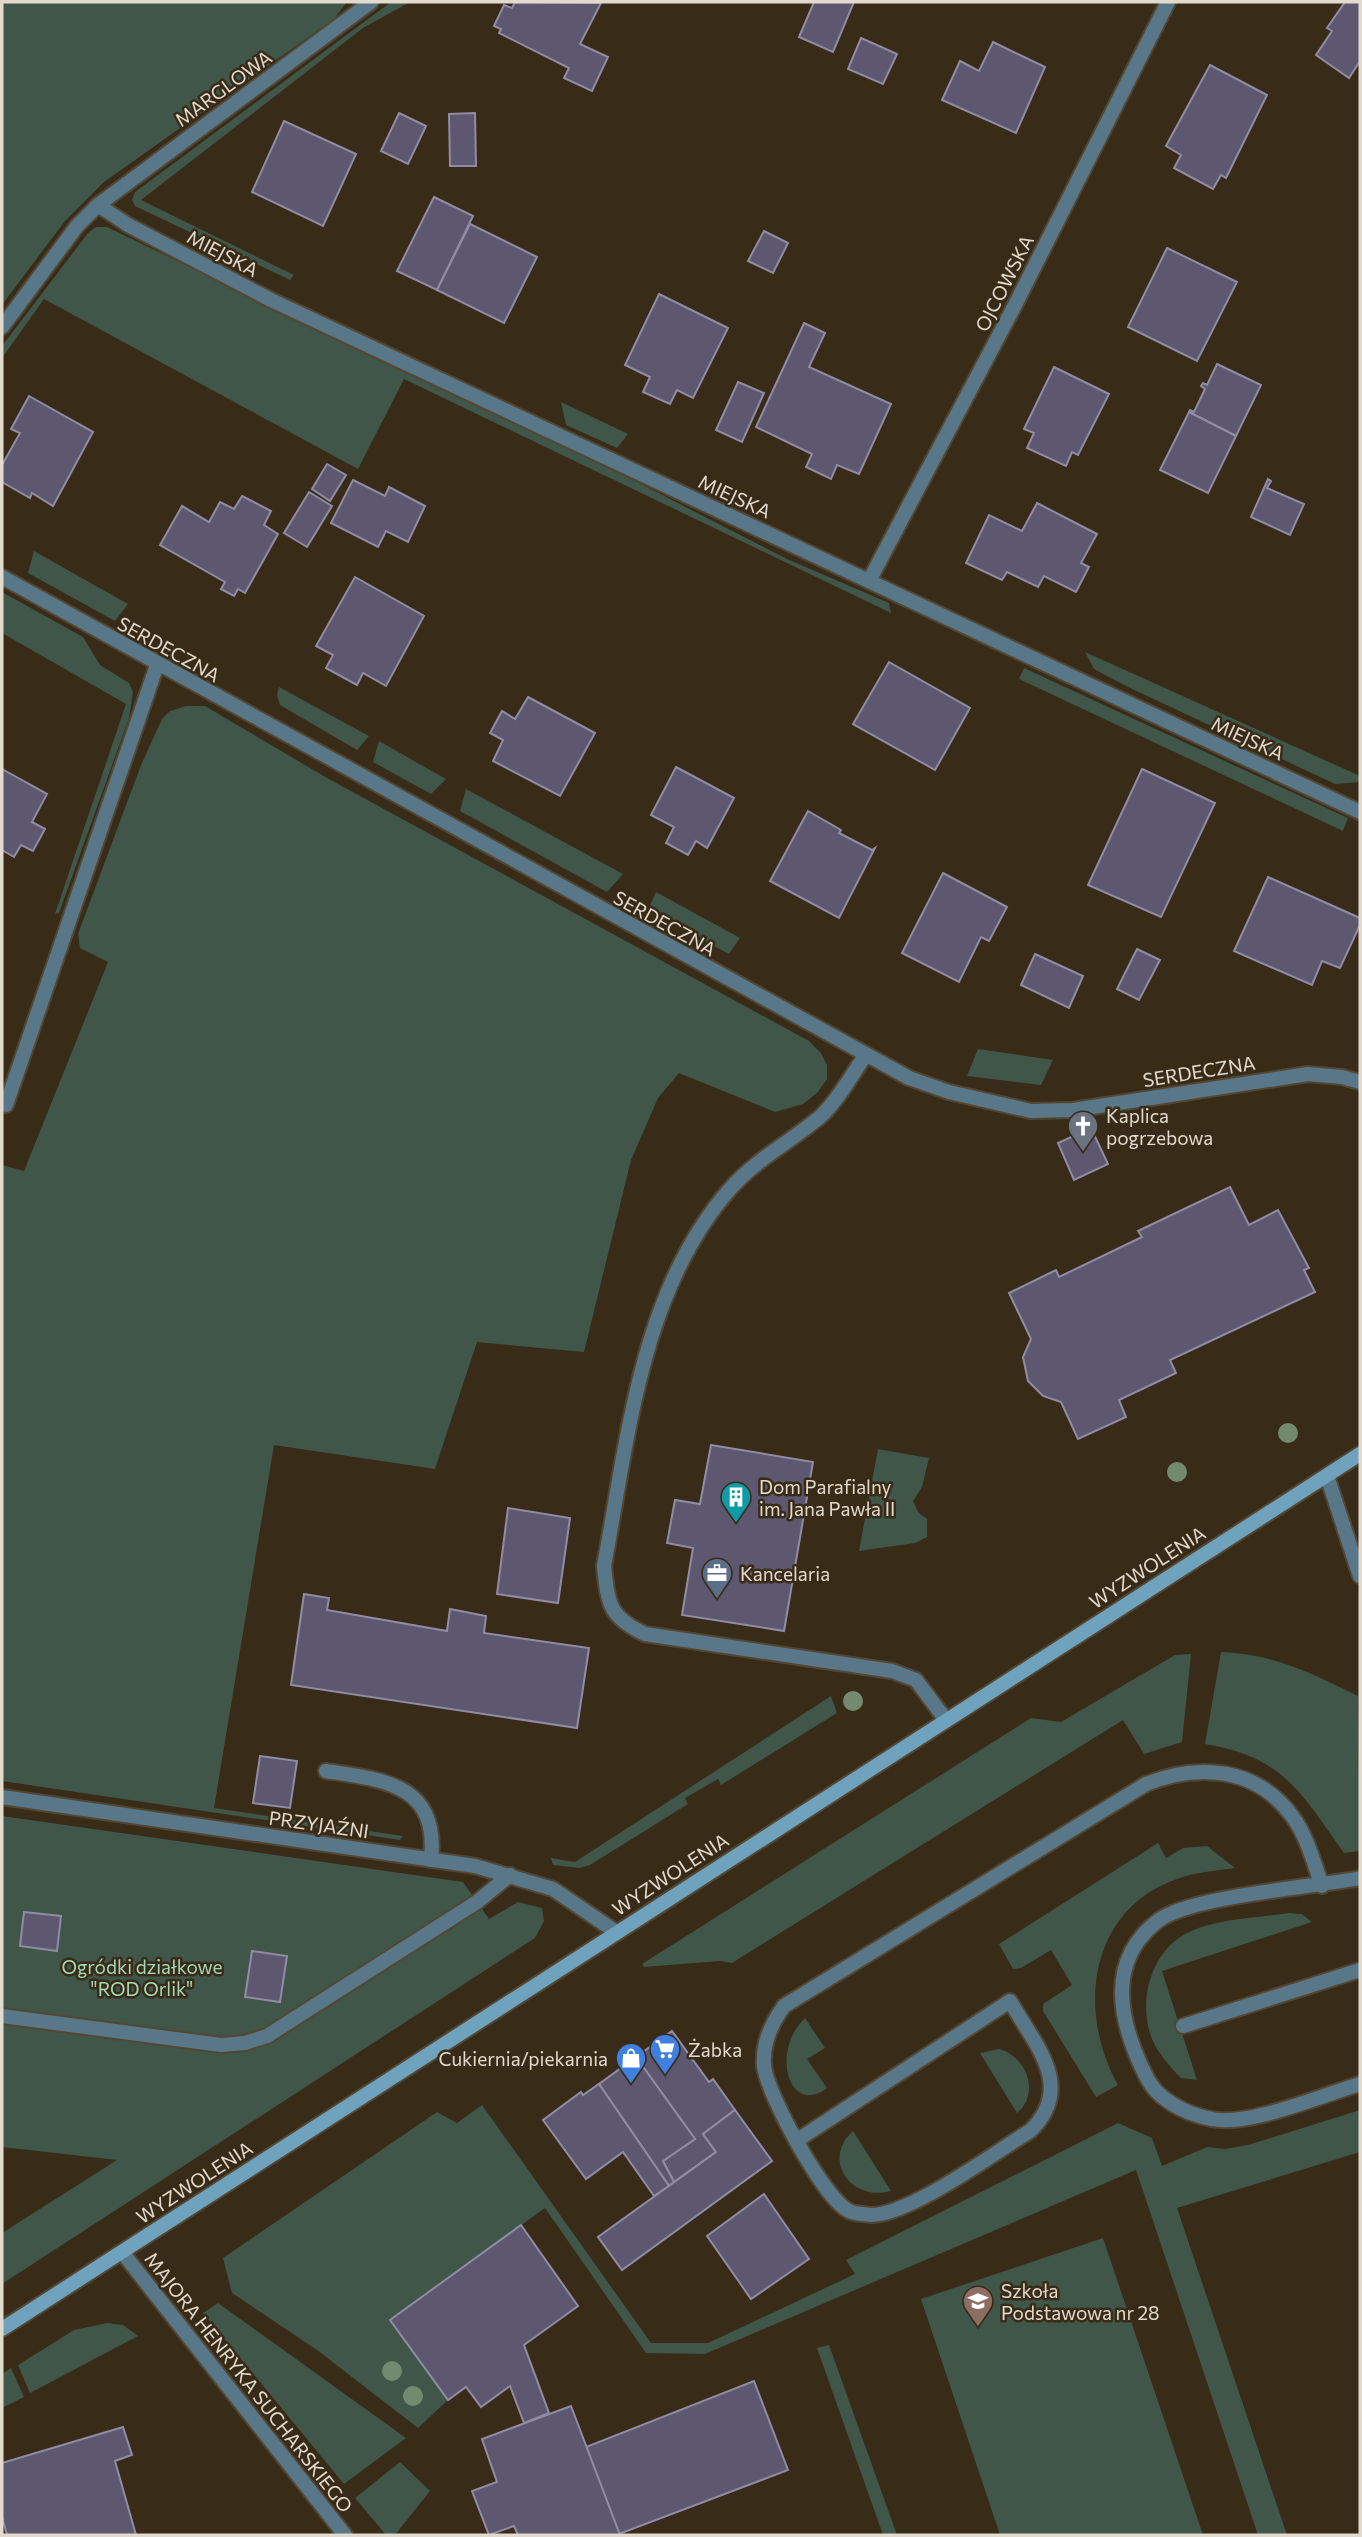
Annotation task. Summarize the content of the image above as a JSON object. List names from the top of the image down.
{
  "streets": {
    "street": [
      "MARGLOWA",
      "MIEJSKA",
      "OJCOWSKA",
      "SERDECZNA",
      "WYZWOLENIA",
      "PRZYJAŹNI",
      "MAJORA HENRYKA SUCHARSKIEGO"
    ]
  },
  "crossings": [
    ["MARGLOWA", "MIEJSKA"],
    ["MIEJSKA", "OJCOWSKA"],
    ["WYZWOLENIA", "PRZYJAŹNI"],
    ["WYZWOLENIA", "MAJORA HENRYKA SUCHARSKIEGO"]
  ],
  "parks": ["Ogródki działkowe \"ROD Orlik\""],
  "places": {
    "church": ["Kaplica pogrzebowa"],
    "building": ["Dom Parafialny im. Jana Pawła II"],
    "office": ["Kancelaria"],
    "supermarket": ["Żabka"],
    "shop": ["Cukiernia/piekarnia"],
    "school or university": ["Szkoła Podstawowa nr 28"]
  }
}
